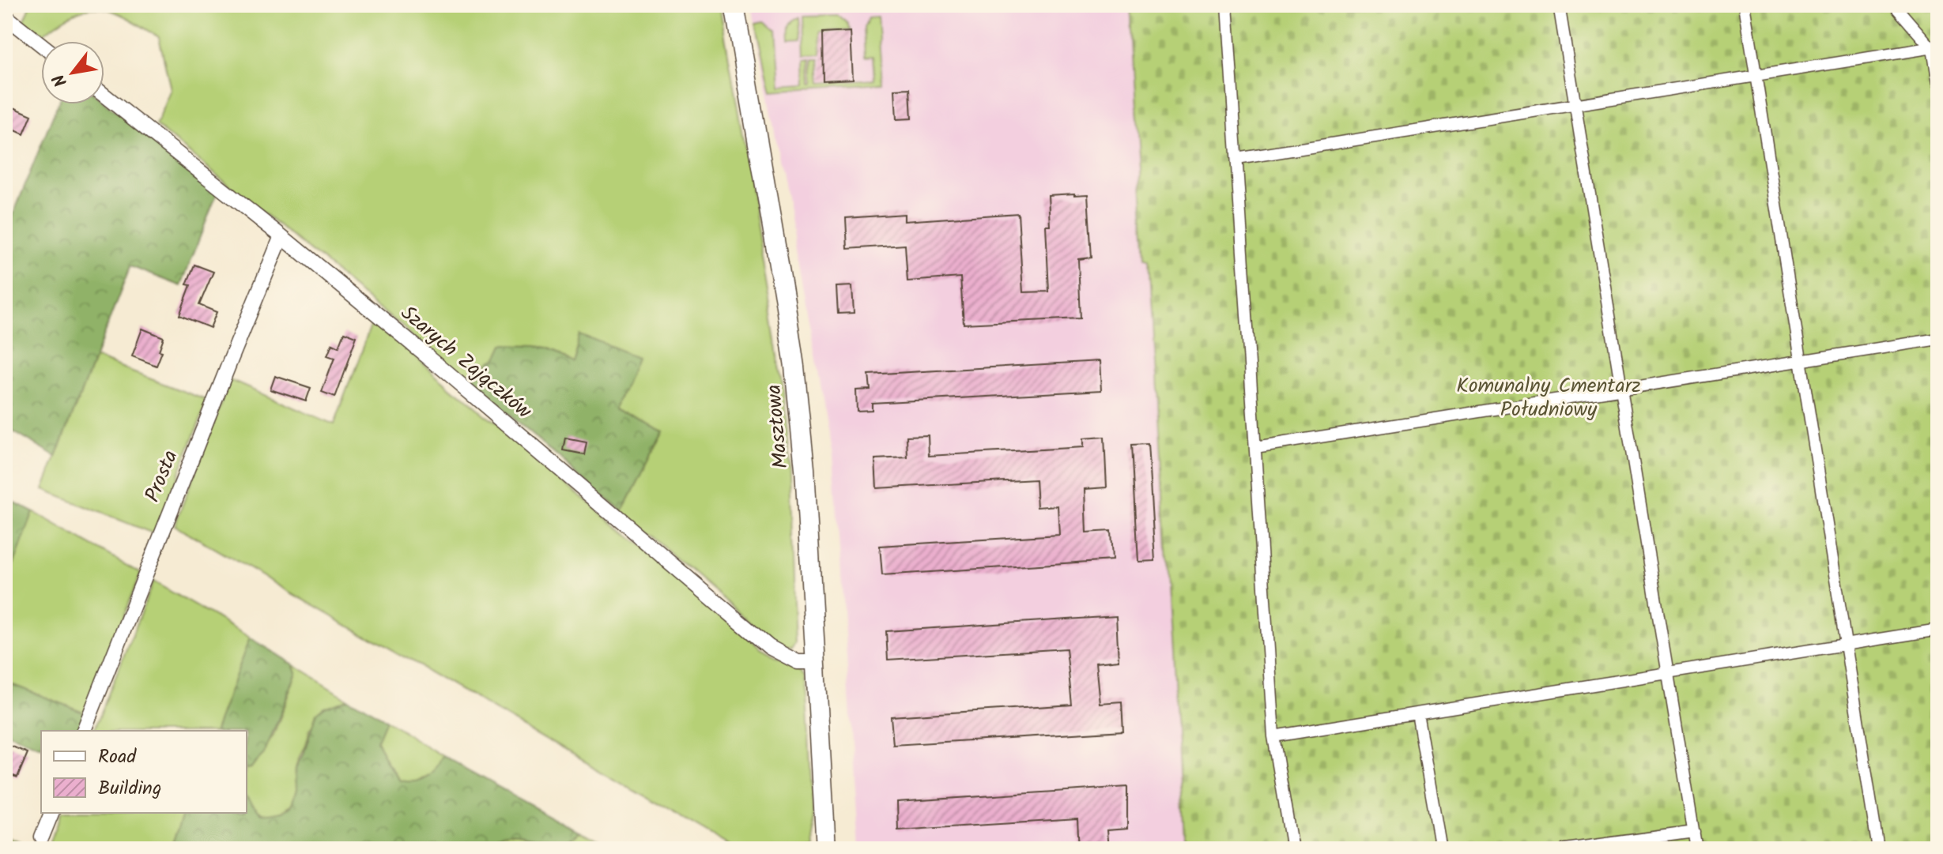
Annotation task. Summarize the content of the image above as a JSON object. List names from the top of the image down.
{
  "streets": {
    "street": ["Szarych Zajączków", "Masztowa", "Prosta"]
  },
  "crossings": [
    ["Szarych Zajączków", "Masztowa"],
    ["Szarych Zajączków", "Prosta"]
  ],
  "parks": ["Komunalny Cmentarz Południowy"],
  "legend": ["Road", "Building"],
  "north": "bottom left"
}
